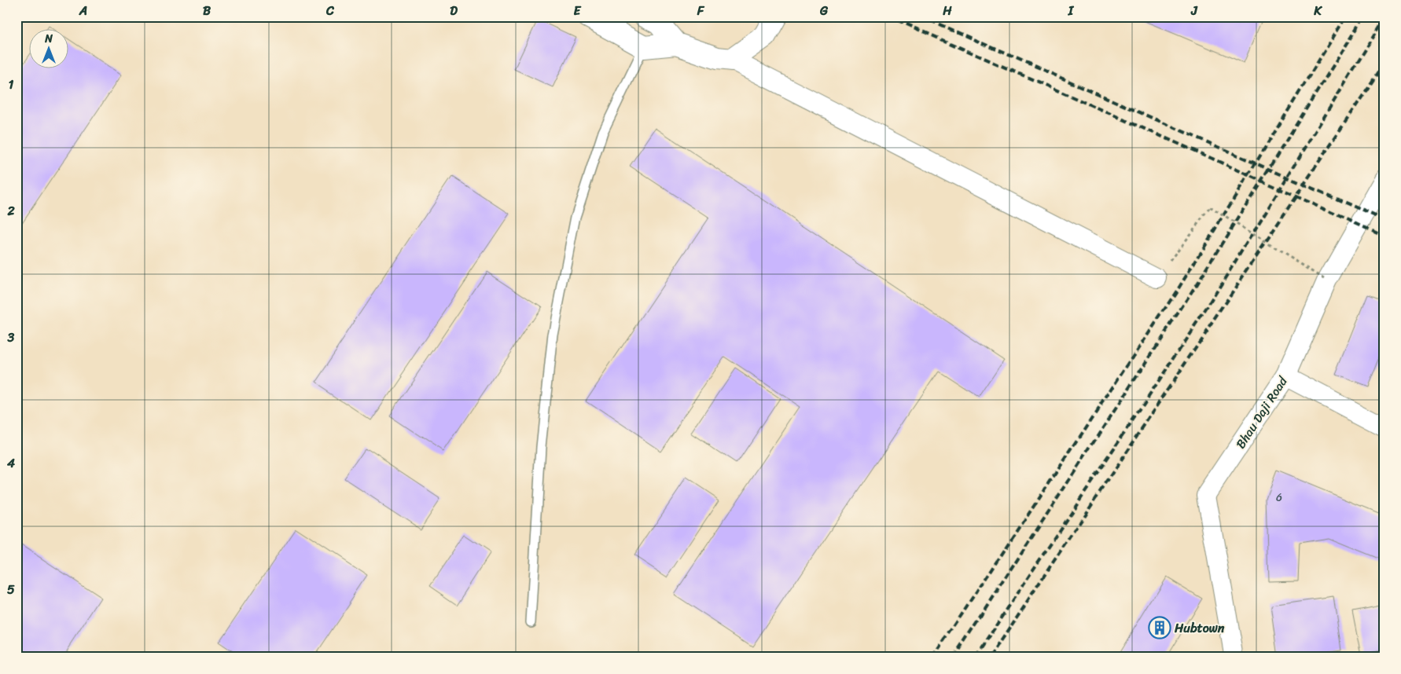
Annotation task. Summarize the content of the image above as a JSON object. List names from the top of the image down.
{
  "streets": {
    "street": ["Bhau Daji Road"]
  },
  "places": {
    "building": ["Hubtown"]
  },
  "house_numbers": ["6"],
  "north": "top",
  "grid": {
    "columns": [
      "A",
      "B",
      "C",
      "D",
      "E",
      "F",
      "G",
      "H",
      "I",
      "J",
      "K"
    ],
    "rows": [
      "1",
      "2",
      "3",
      "4",
      "5"
    ]
  }
}
